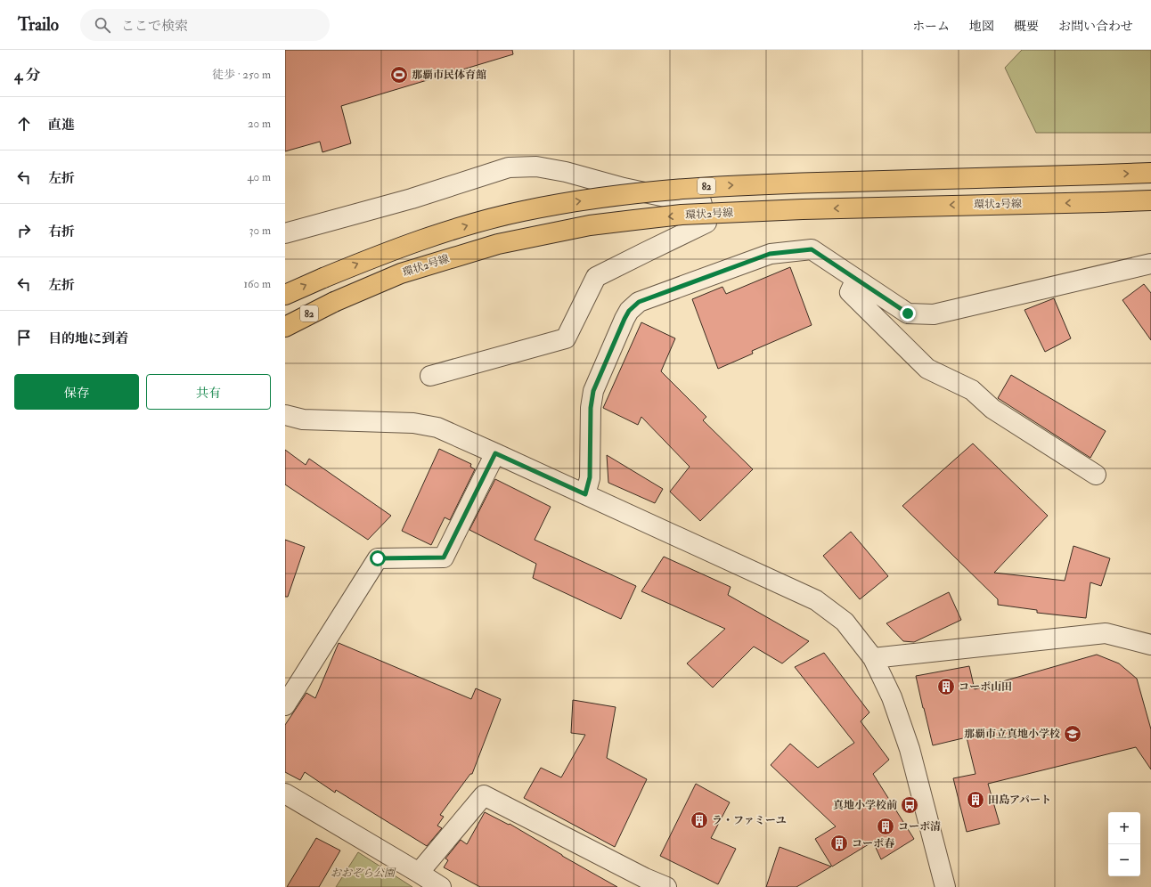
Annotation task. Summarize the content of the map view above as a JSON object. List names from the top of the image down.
{
  "streets": {
    "main road": ["82", "環状2号線"]
  },
  "parks": ["おおぞら公園"],
  "places": {
    "sports": ["那覇市民体育館"],
    "building": [
      "コーポ山田",
      "田島アパート",
      "ラ・ファミーユ",
      "コーポ清",
      "コーポ春"
    ],
    "school or university": ["那覇市立真地小学校"],
    "bus stop": ["真地小学校前"]
  },
  "page": {
    "header": "Trailo",
    "search": "ここで検索",
    "nav": [
      "ホーム",
      "地図",
      "概要",
      "お問い合わせ"
    ],
    "heading": ["4 分", "徒歩 · 250 m"],
    "list": [
      ["直進", "20 m"],
      ["左折", "40 m"],
      ["右折", "30 m"],
      ["左折", "160 m"],
      "目的地に到着"
    ],
    "buttons": ["保存", "共有"],
    "map_buttons": ["+", "−"]
  }
}
